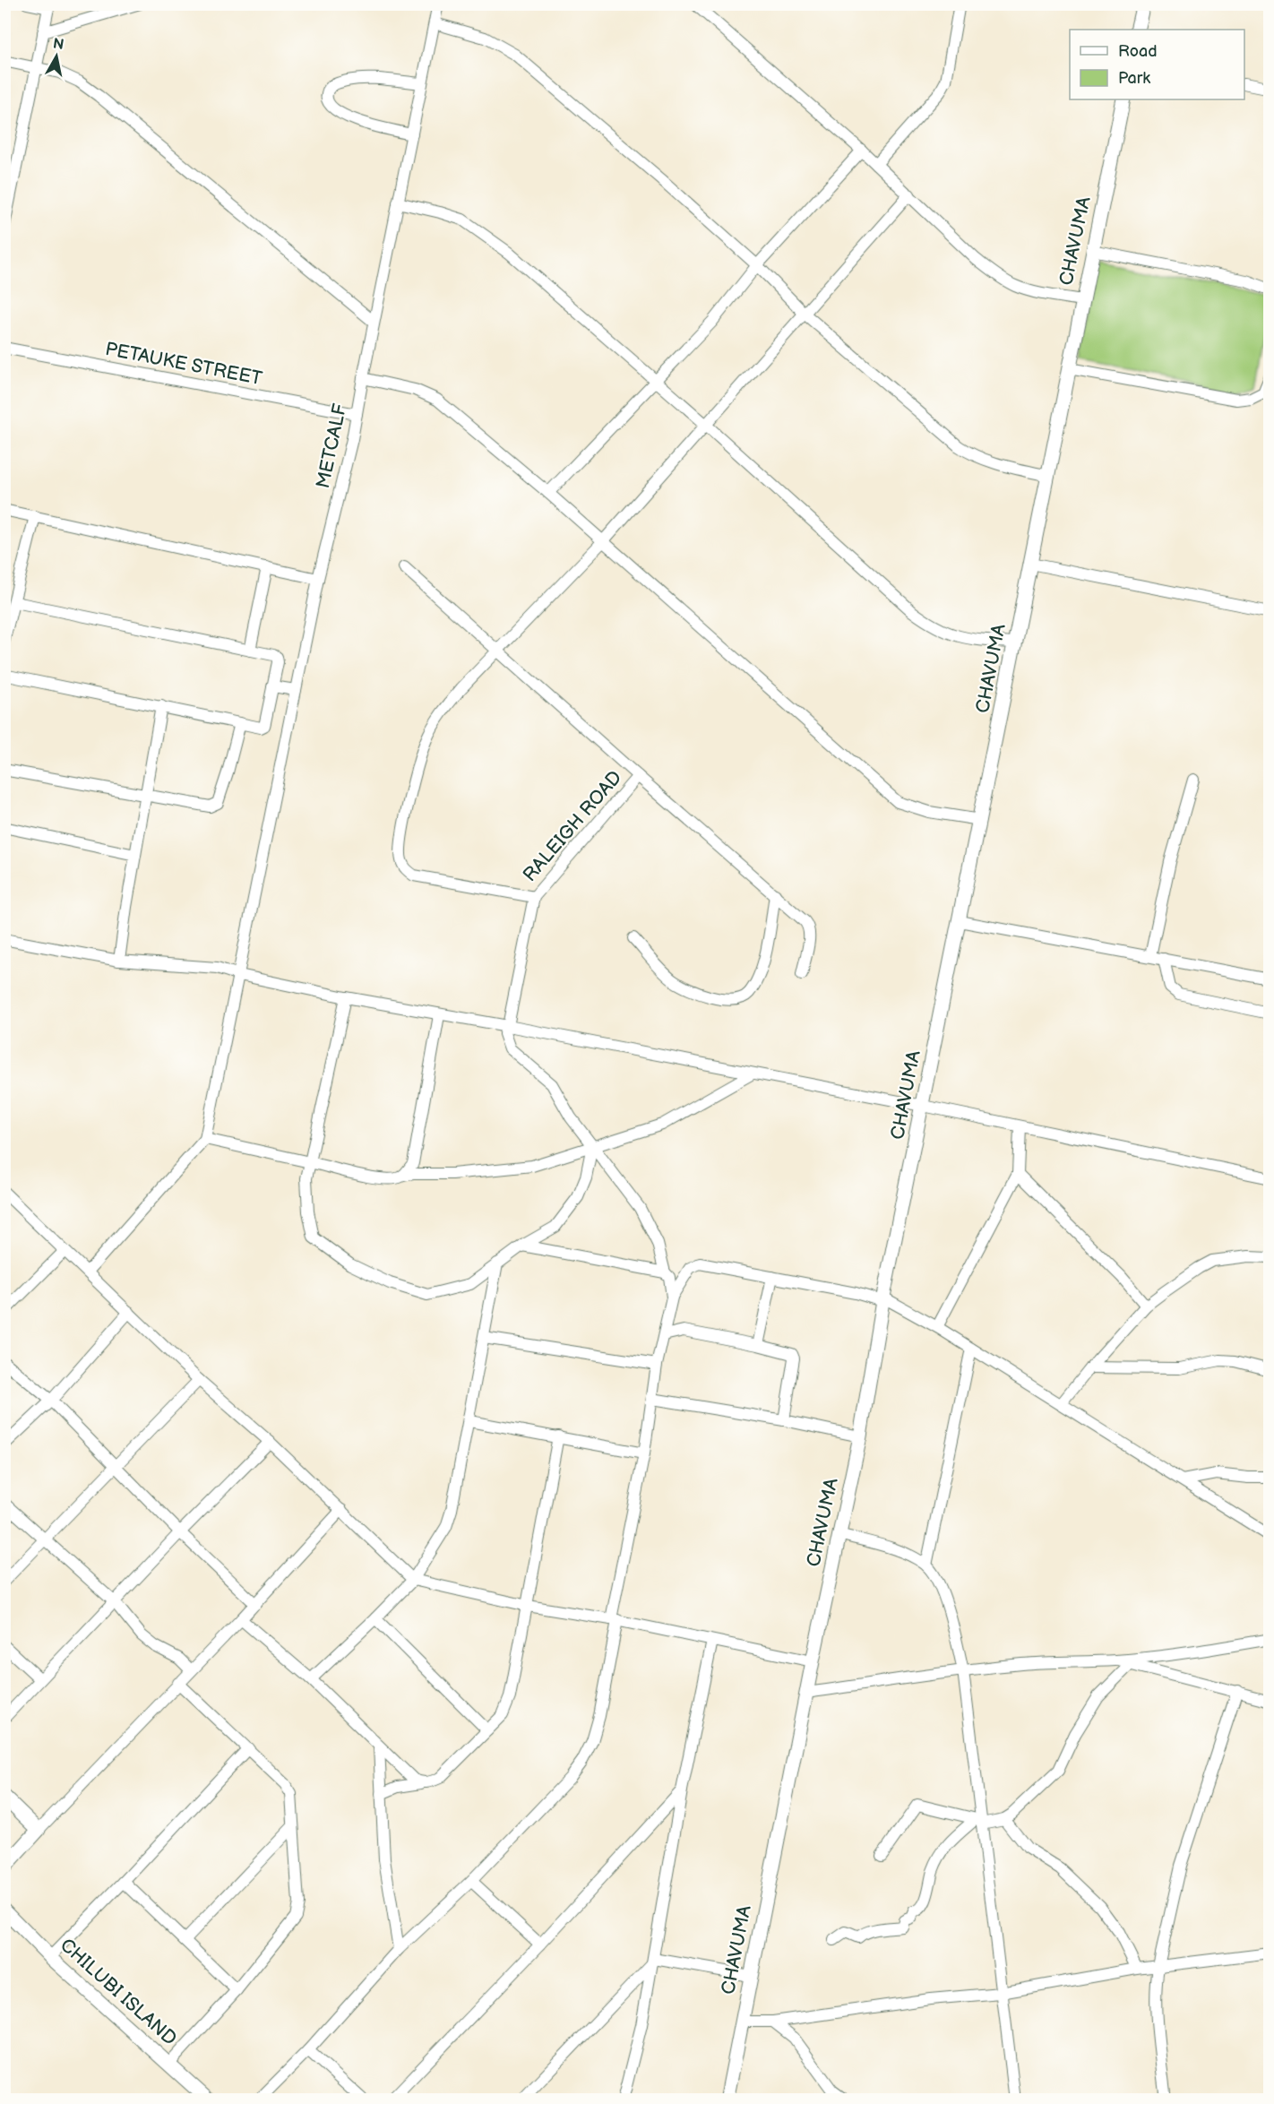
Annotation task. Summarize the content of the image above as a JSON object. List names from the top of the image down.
{
  "streets": {
    "street": [
      "CHAVUMA",
      "PETAUKE STREET",
      "METCALF",
      "RALEIGH ROAD",
      "CHILUBI ISLAND"
    ]
  },
  "crossings": [
    ["PETAUKE STREET", "METCALF"]
  ],
  "legend": ["Road", "Park"],
  "north": "top"
}
